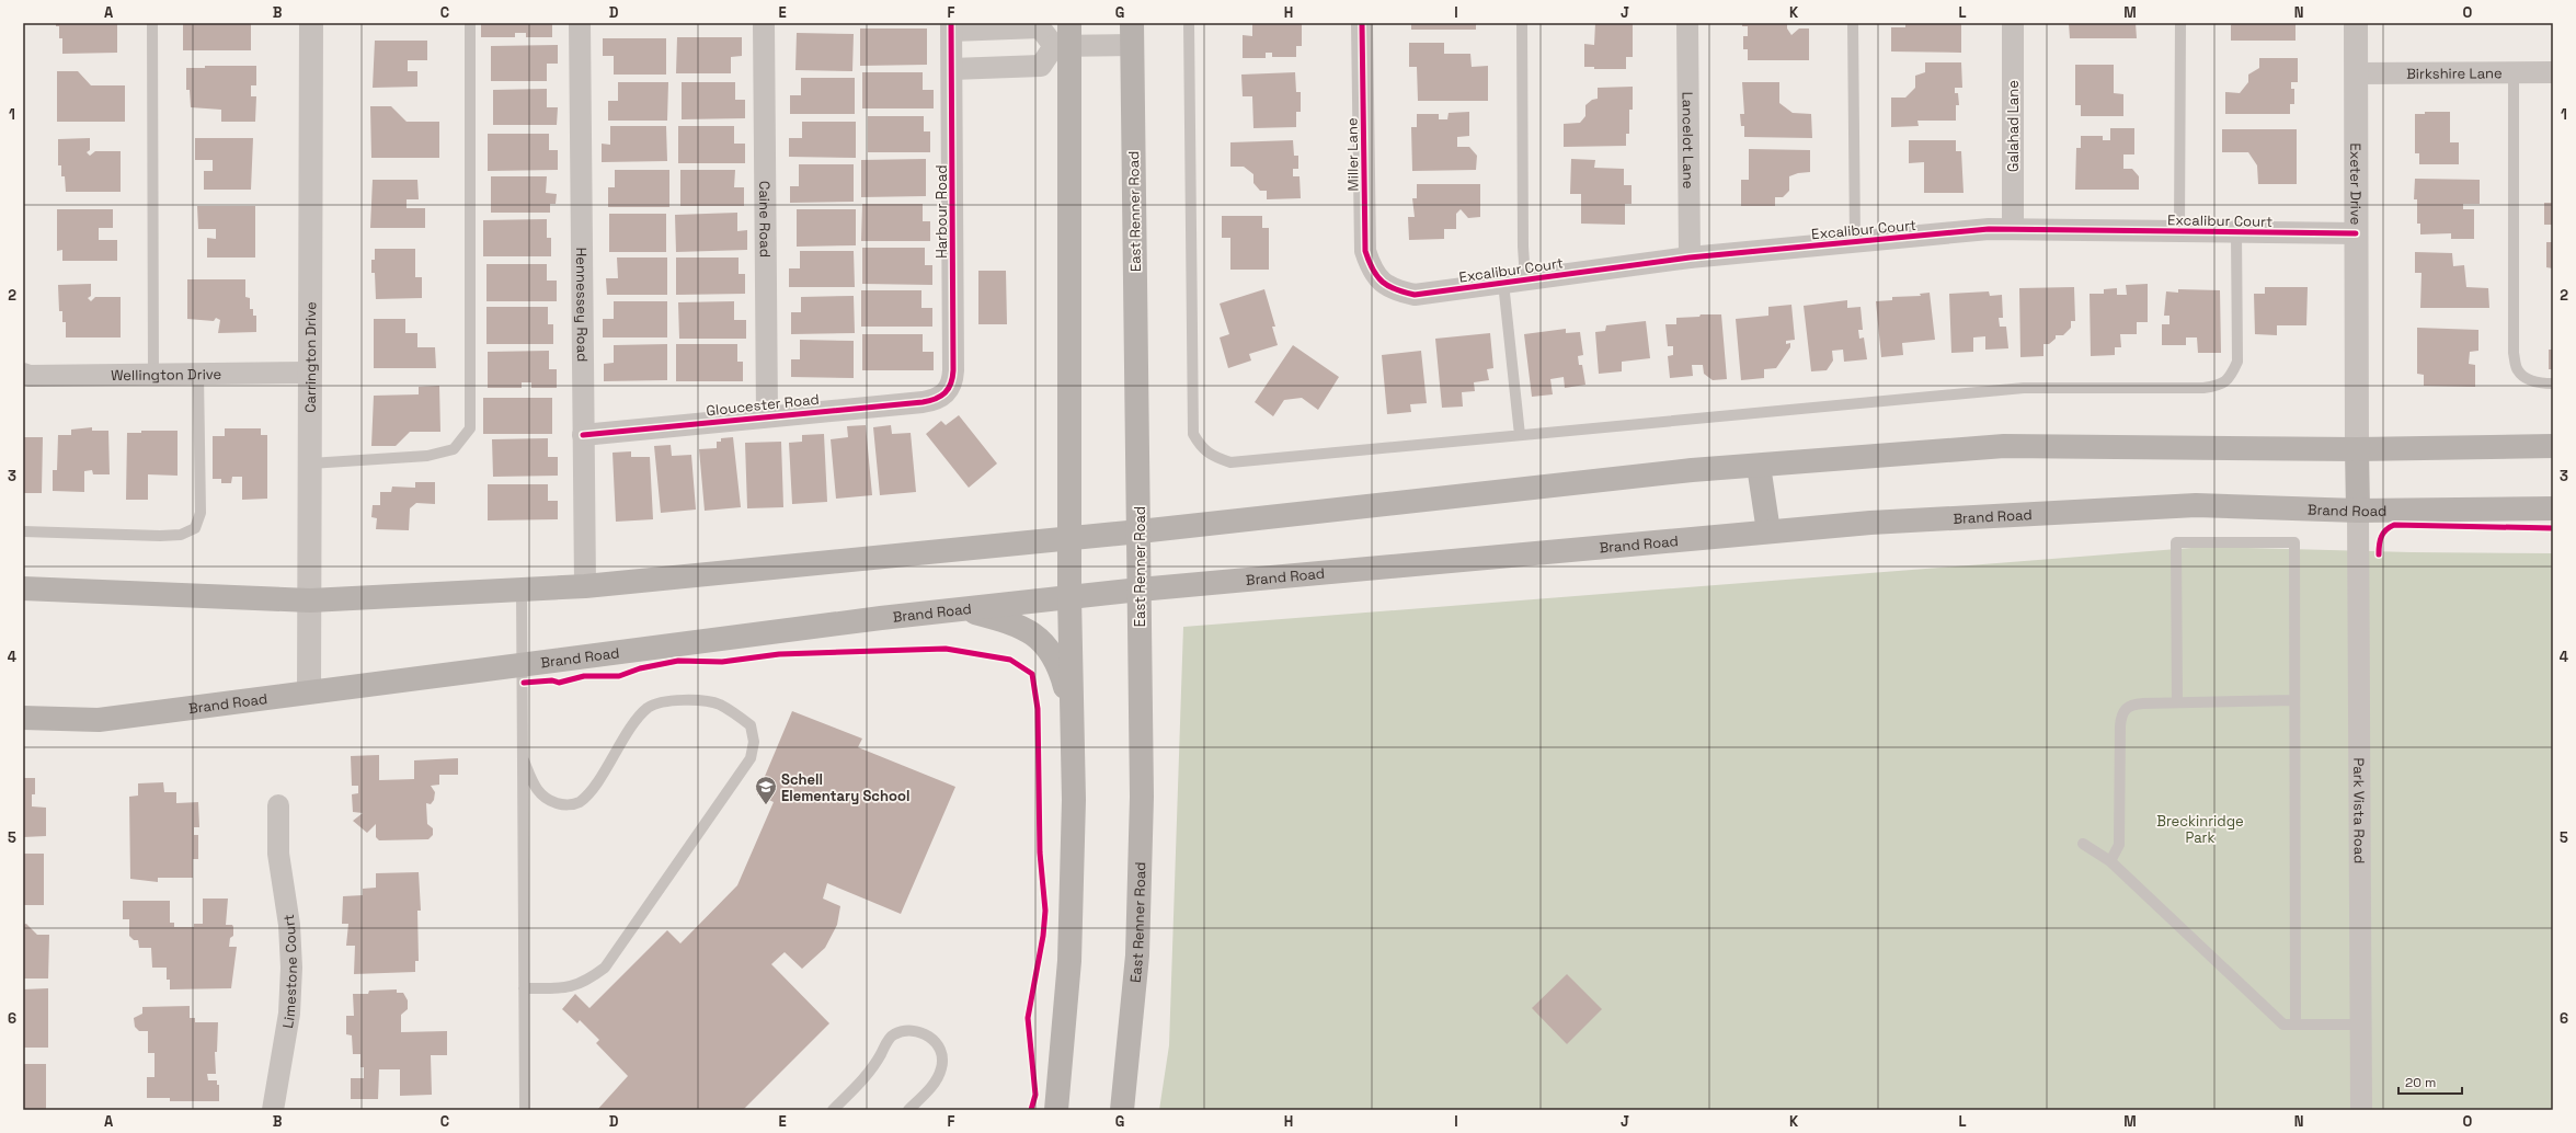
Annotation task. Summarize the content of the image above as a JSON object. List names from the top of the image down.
{
  "streets": {
    "main road": ["East Renner Road", "Brand Road"],
    "street": [
      "Birkshire Lane",
      "Galahad Lane",
      "Lancelot Lane",
      "Miller Lane",
      "Exeter Drive",
      "Harbour Road",
      "Caine Road",
      "Excalibur Court",
      "Hennessey Road",
      "Carrington Drive",
      "Wellington Drive",
      "Gloucester Road",
      "Park Vista Road",
      "Limestone Court"
    ]
  },
  "crossings": [
    ["Birkshire Lane", "Exeter Drive"],
    ["Galahad Lane", "Excalibur Court"],
    ["Lancelot Lane", "Excalibur Court"],
    ["Miller Lane", "Excalibur Court"],
    ["Exeter Drive", "Excalibur Court"],
    ["Harbour Road", "Gloucester Road"],
    ["East Renner Road", "Brand Road"],
    ["Caine Road", "Gloucester Road"],
    ["Hennessey Road", "Gloucester Road"],
    ["Carrington Drive", "Wellington Drive"],
    ["Carrington Drive", "Brand Road"],
    ["Brand Road", "Park Vista Road"]
  ],
  "parks": ["Breckinridge Park"],
  "places": {
    "school or university": ["Schell Elementary School"]
  },
  "scale_bar": "20 m",
  "grid": {
    "columns": [
      "A",
      "B",
      "C",
      "D",
      "E",
      "F",
      "G",
      "H",
      "I",
      "J",
      "K",
      "L",
      "M",
      "N",
      "O"
    ],
    "rows": [
      "1",
      "2",
      "3",
      "4",
      "5",
      "6"
    ]
  }
}
